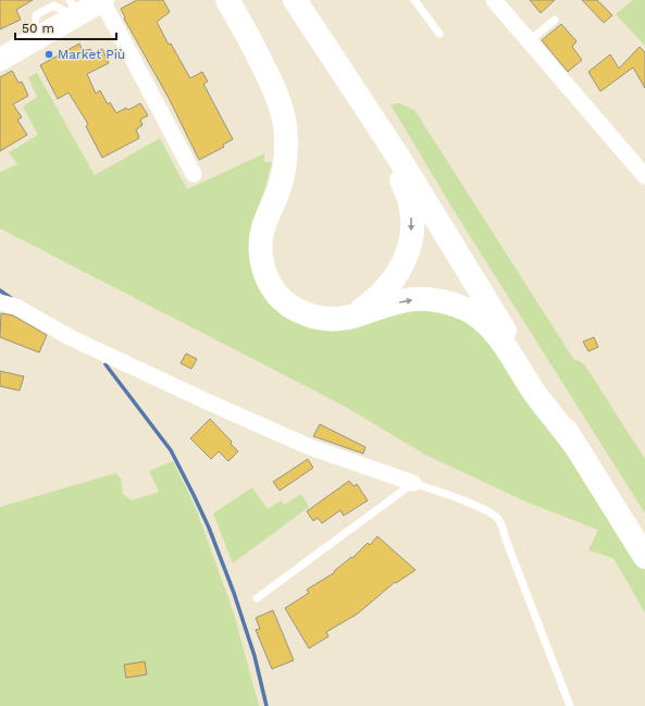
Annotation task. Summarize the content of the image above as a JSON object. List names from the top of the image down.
{
  "places": ["Market Più"],
  "scale_bar": "50 m"
}
